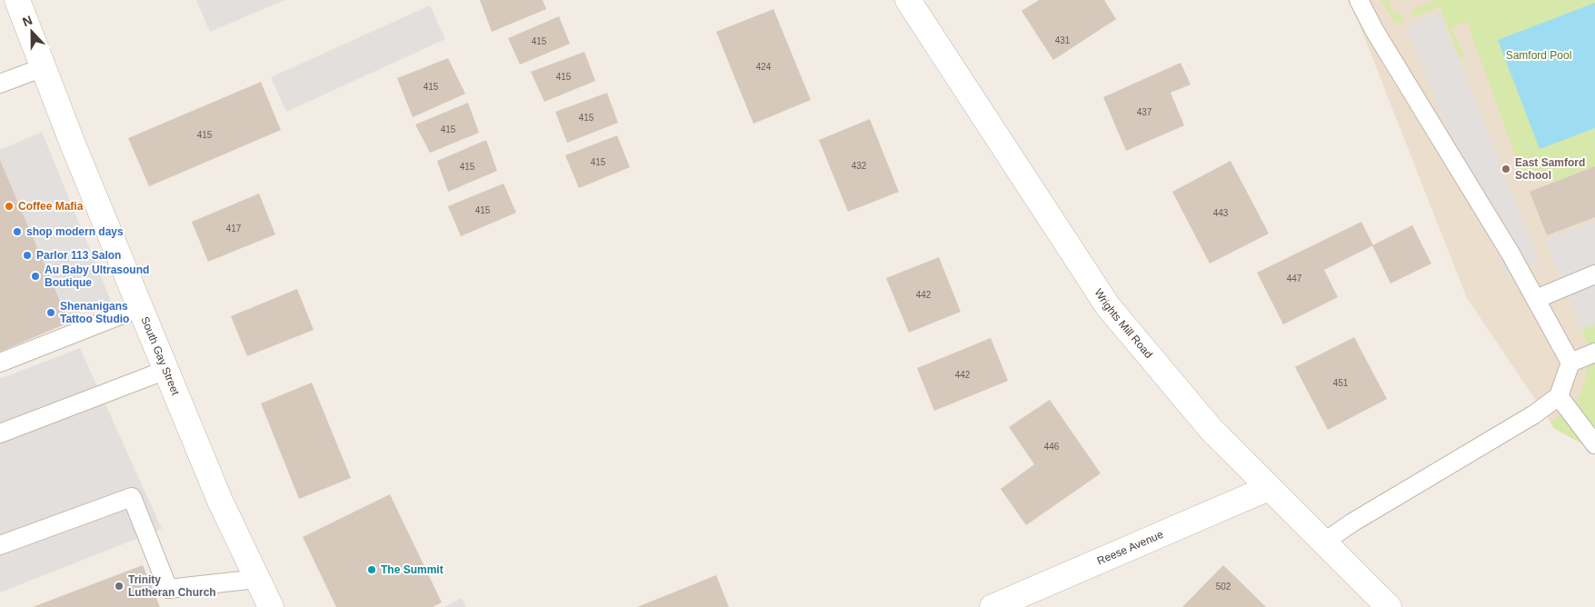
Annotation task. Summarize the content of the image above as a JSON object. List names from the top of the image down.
{
  "streets": {
    "street": ["Wrights Mill Road", "South Gay Street", "Reese Avenue"]
  },
  "crossings": [
    ["Wrights Mill Road", "Reese Avenue"]
  ],
  "parks": ["Samford Pool"],
  "places": [
    "East Samford School",
    "Coffee Mafia",
    "shop modern days",
    "Parlor 113 Salon",
    "Au Baby Ultrasound Boutique",
    "Shenanigans Tattoo Studio",
    "The Summit",
    "Trinity Lutheran Church"
  ],
  "house_numbers": [
    "431",
    "415",
    "424",
    "415",
    "415",
    "437",
    "415",
    "415",
    "415",
    "415",
    "432",
    "415",
    "415",
    "443",
    "417",
    "447",
    "442",
    "442",
    "451",
    "446",
    "502"
  ],
  "north": "top"
}
